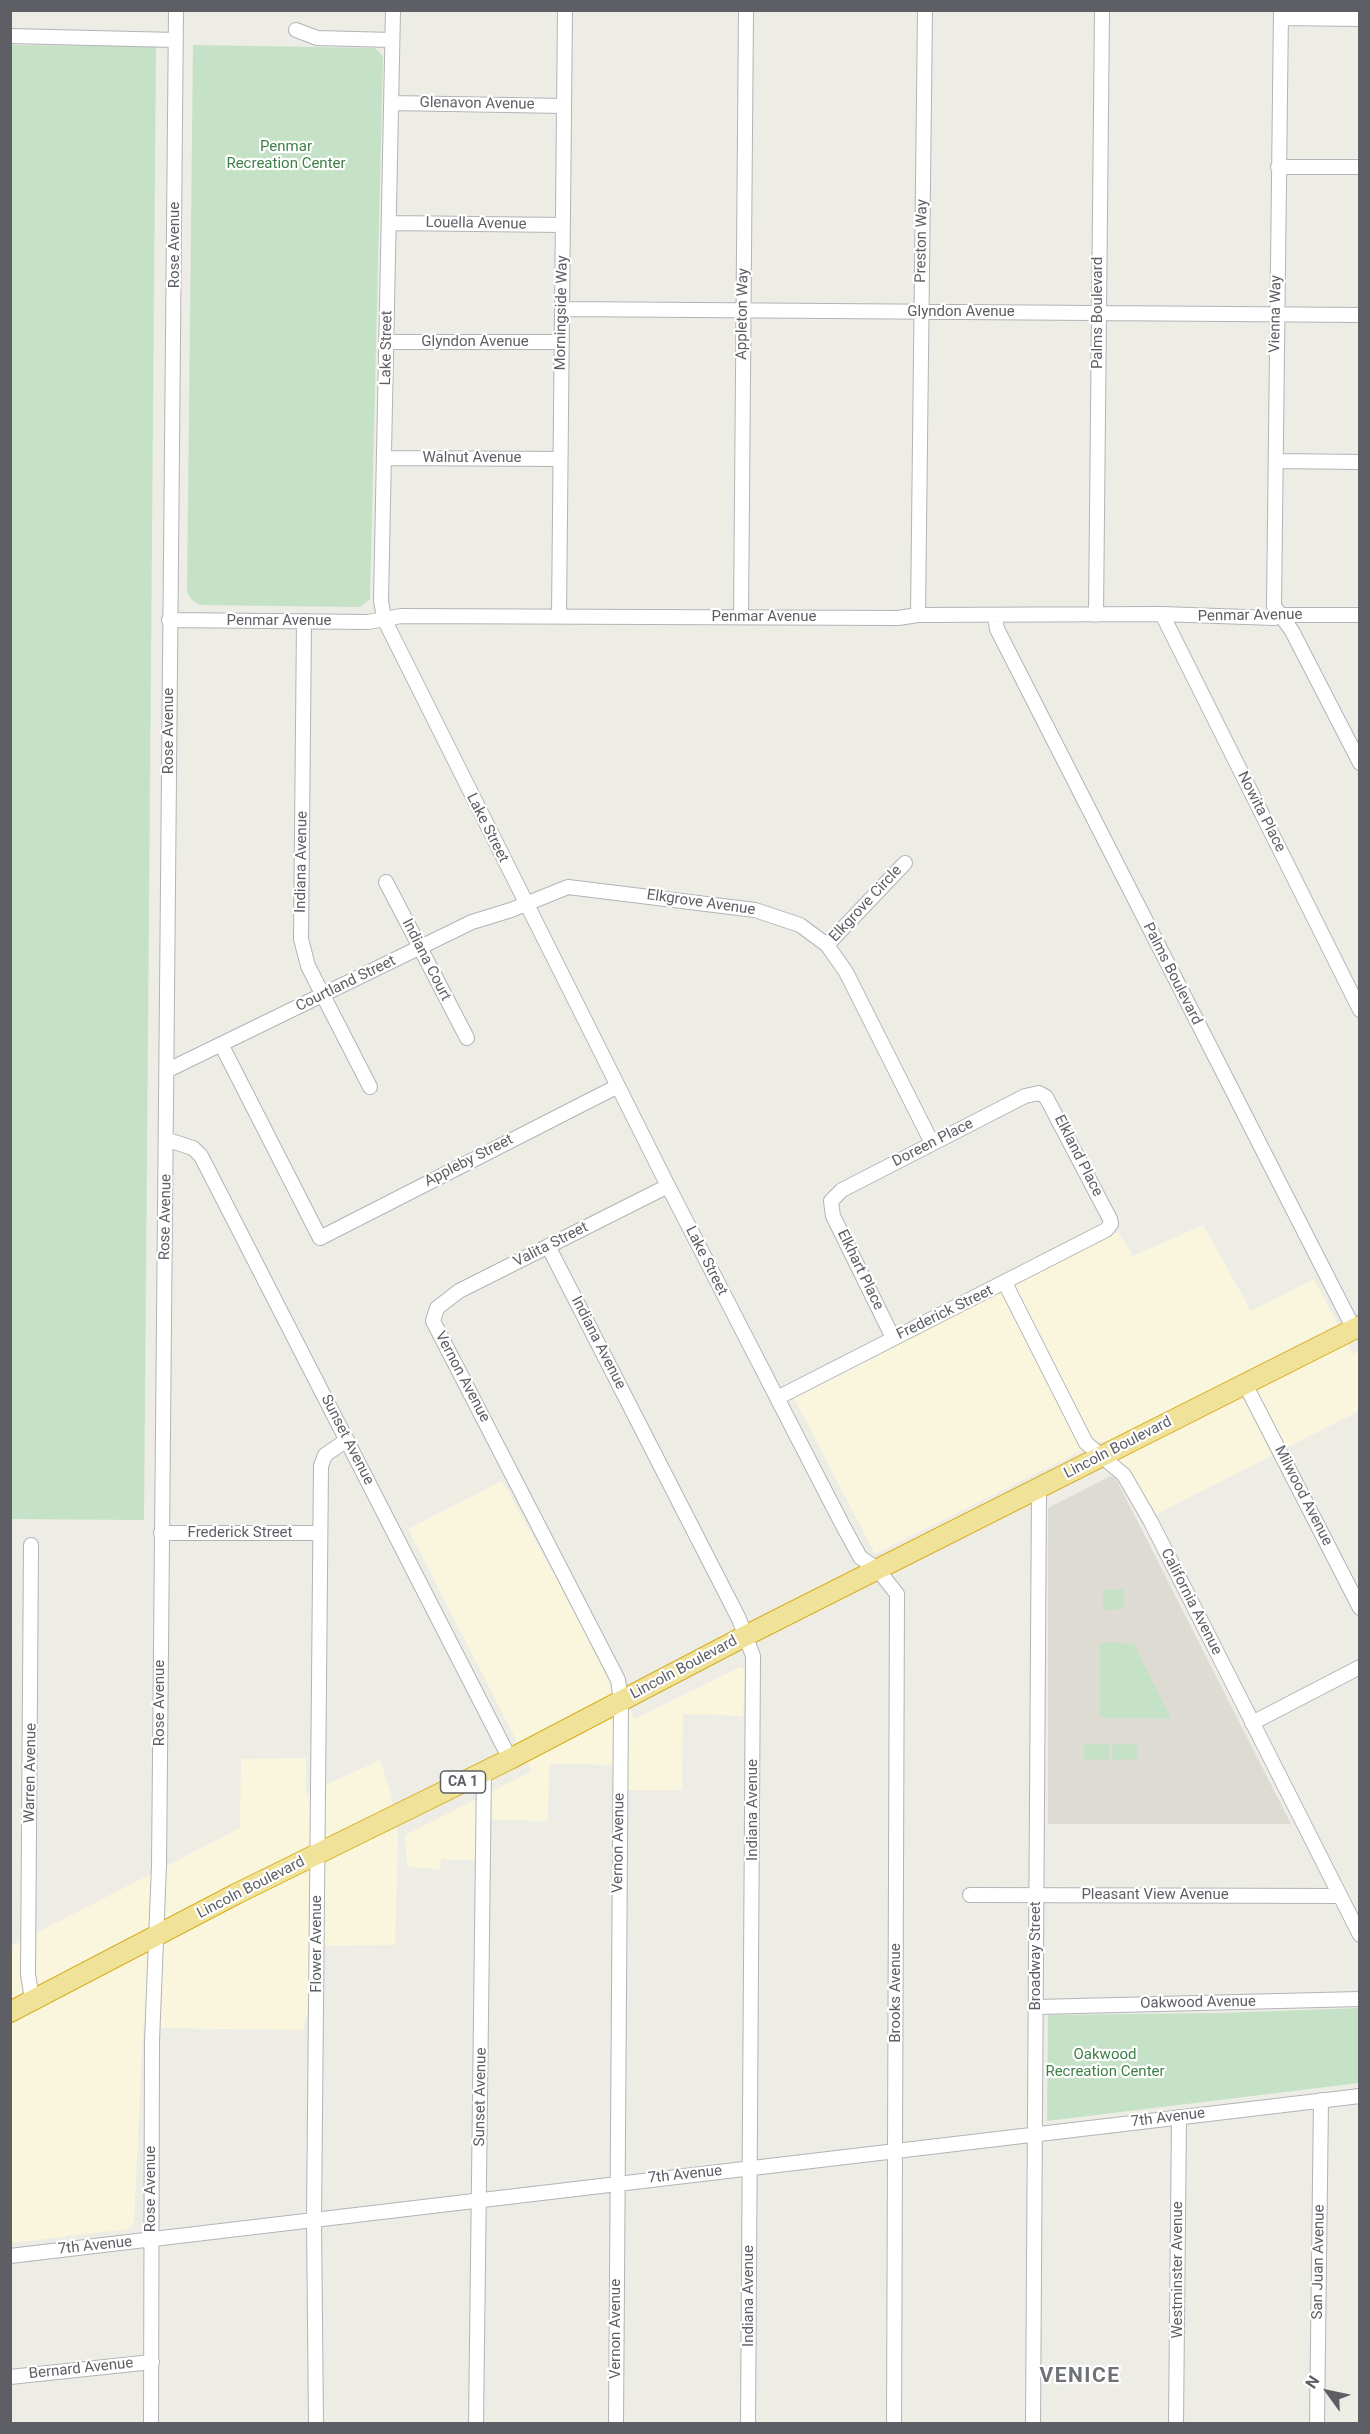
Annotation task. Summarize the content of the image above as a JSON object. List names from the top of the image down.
{
  "streets": {
    "highway": ["Lincoln Boulevard", "CA 1"],
    "street": [
      "Glenavon Avenue",
      "Louella Avenue",
      "Preston Way",
      "Rose Avenue",
      "Glyndon Avenue",
      "Morningside Way",
      "Palms Boulevard",
      "Appleton Way",
      "Vienna Way",
      "Lake Street",
      "Walnut Avenue",
      "Penmar Avenue",
      "Nowita Place",
      "Indiana Avenue",
      "Elkgrove Avenue",
      "Elkgrove Circle",
      "Indiana Court",
      "Courtland Street",
      "Doreen Place",
      "Elkland Place",
      "Appleby Street",
      "Valita Street",
      "Elkhart Place",
      "Frederick Street",
      "Vernon Avenue",
      "Sunset Avenue",
      "Milwood Avenue",
      "California Avenue",
      "Warren Avenue",
      "Pleasant View Avenue",
      "Flower Avenue",
      "Broadway Street",
      "Brooks Avenue",
      "Oakwood Avenue",
      "7th Avenue",
      "San Juan Avenue",
      "Westminster Avenue",
      "Bernard Avenue"
    ]
  },
  "crossings": [
    ["Glenavon Avenue", "Morningside Way"],
    ["Glenavon Avenue", "Lake Street"],
    ["Louella Avenue", "Morningside Way"],
    ["Louella Avenue", "Lake Street"],
    ["Preston Way", "Glyndon Avenue"],
    ["Preston Way", "Penmar Avenue"],
    ["Rose Avenue", "Penmar Avenue"],
    ["Rose Avenue", "Courtland Street"],
    ["Rose Avenue", "Frederick Street"],
    ["Rose Avenue", "Sunset Avenue"],
    ["Rose Avenue", "Lincoln Boulevard"],
    ["Rose Avenue", "7th Avenue"],
    ["Rose Avenue", "Bernard Avenue"],
    ["Glyndon Avenue", "Morningside Way"],
    ["Glyndon Avenue", "Palms Boulevard"],
    ["Glyndon Avenue", "Appleton Way"],
    ["Glyndon Avenue", "Vienna Way"],
    ["Glyndon Avenue", "Lake Street"],
    ["Morningside Way", "Walnut Avenue"],
    ["Morningside Way", "Penmar Avenue"],
    ["Palms Boulevard", "Penmar Avenue"],
    ["Palms Boulevard", "Lincoln Boulevard"],
    ["Appleton Way", "Penmar Avenue"],
    ["Vienna Way", "Penmar Avenue"],
    ["Lake Street", "Walnut Avenue"],
    ["Lake Street", "Penmar Avenue"],
    ["Lake Street", "Elkgrove Avenue"],
    ["Lake Street", "Courtland Street"],
    ["Lake Street", "Appleby Street"],
    ["Lake Street", "Valita Street"],
    ["Lake Street", "Frederick Street"],
    ["Lake Street", "Lincoln Boulevard"],
    ["Lake Street", "Brooks Avenue"],
    ["Penmar Avenue", "Nowita Place"],
    ["Penmar Avenue", "Indiana Avenue"],
    ["Indiana Avenue", "Courtland Street"],
    ["Indiana Avenue", "Valita Street"],
    ["Indiana Avenue", "Lincoln Boulevard"],
    ["Indiana Avenue", "7th Avenue"],
    ["Elkgrove Avenue", "Elkgrove Circle"],
    ["Elkgrove Avenue", "Courtland Street"],
    ["Elkgrove Avenue", "Doreen Place"],
    ["Indiana Court", "Courtland Street"],
    ["Courtland Street", "Appleby Street"],
    ["Doreen Place", "Elkland Place"],
    ["Doreen Place", "Elkhart Place"],
    ["Elkland Place", "Frederick Street"],
    ["Valita Street", "Vernon Avenue"],
    ["Elkhart Place", "Frederick Street"],
    ["Frederick Street", "California Avenue"],
    ["Frederick Street", "Flower Avenue"],
    ["Vernon Avenue", "Lincoln Boulevard"],
    ["Vernon Avenue", "7th Avenue"],
    ["Sunset Avenue", "Lincoln Boulevard"],
    ["Sunset Avenue", "Flower Avenue"],
    ["Sunset Avenue", "7th Avenue"],
    ["Lincoln Boulevard", "Milwood Avenue"],
    ["Lincoln Boulevard", "California Avenue"],
    ["Lincoln Boulevard", "Warren Avenue"],
    ["Lincoln Boulevard", "Flower Avenue"],
    ["Lincoln Boulevard", "Broadway Street"],
    ["Lincoln Boulevard", "Brooks Avenue"],
    ["California Avenue", "Pleasant View Avenue"],
    ["Pleasant View Avenue", "Broadway Street"],
    ["Flower Avenue", "7th Avenue"],
    ["Broadway Street", "Oakwood Avenue"],
    ["Broadway Street", "7th Avenue"],
    ["Brooks Avenue", "7th Avenue"],
    ["7th Avenue", "San Juan Avenue"],
    ["7th Avenue", "Westminster Avenue"]
  ],
  "districts": ["VENICE"],
  "parks": ["Penmar Recreation Center", "Oakwood Recreation Center"],
  "north": "top left"
}
